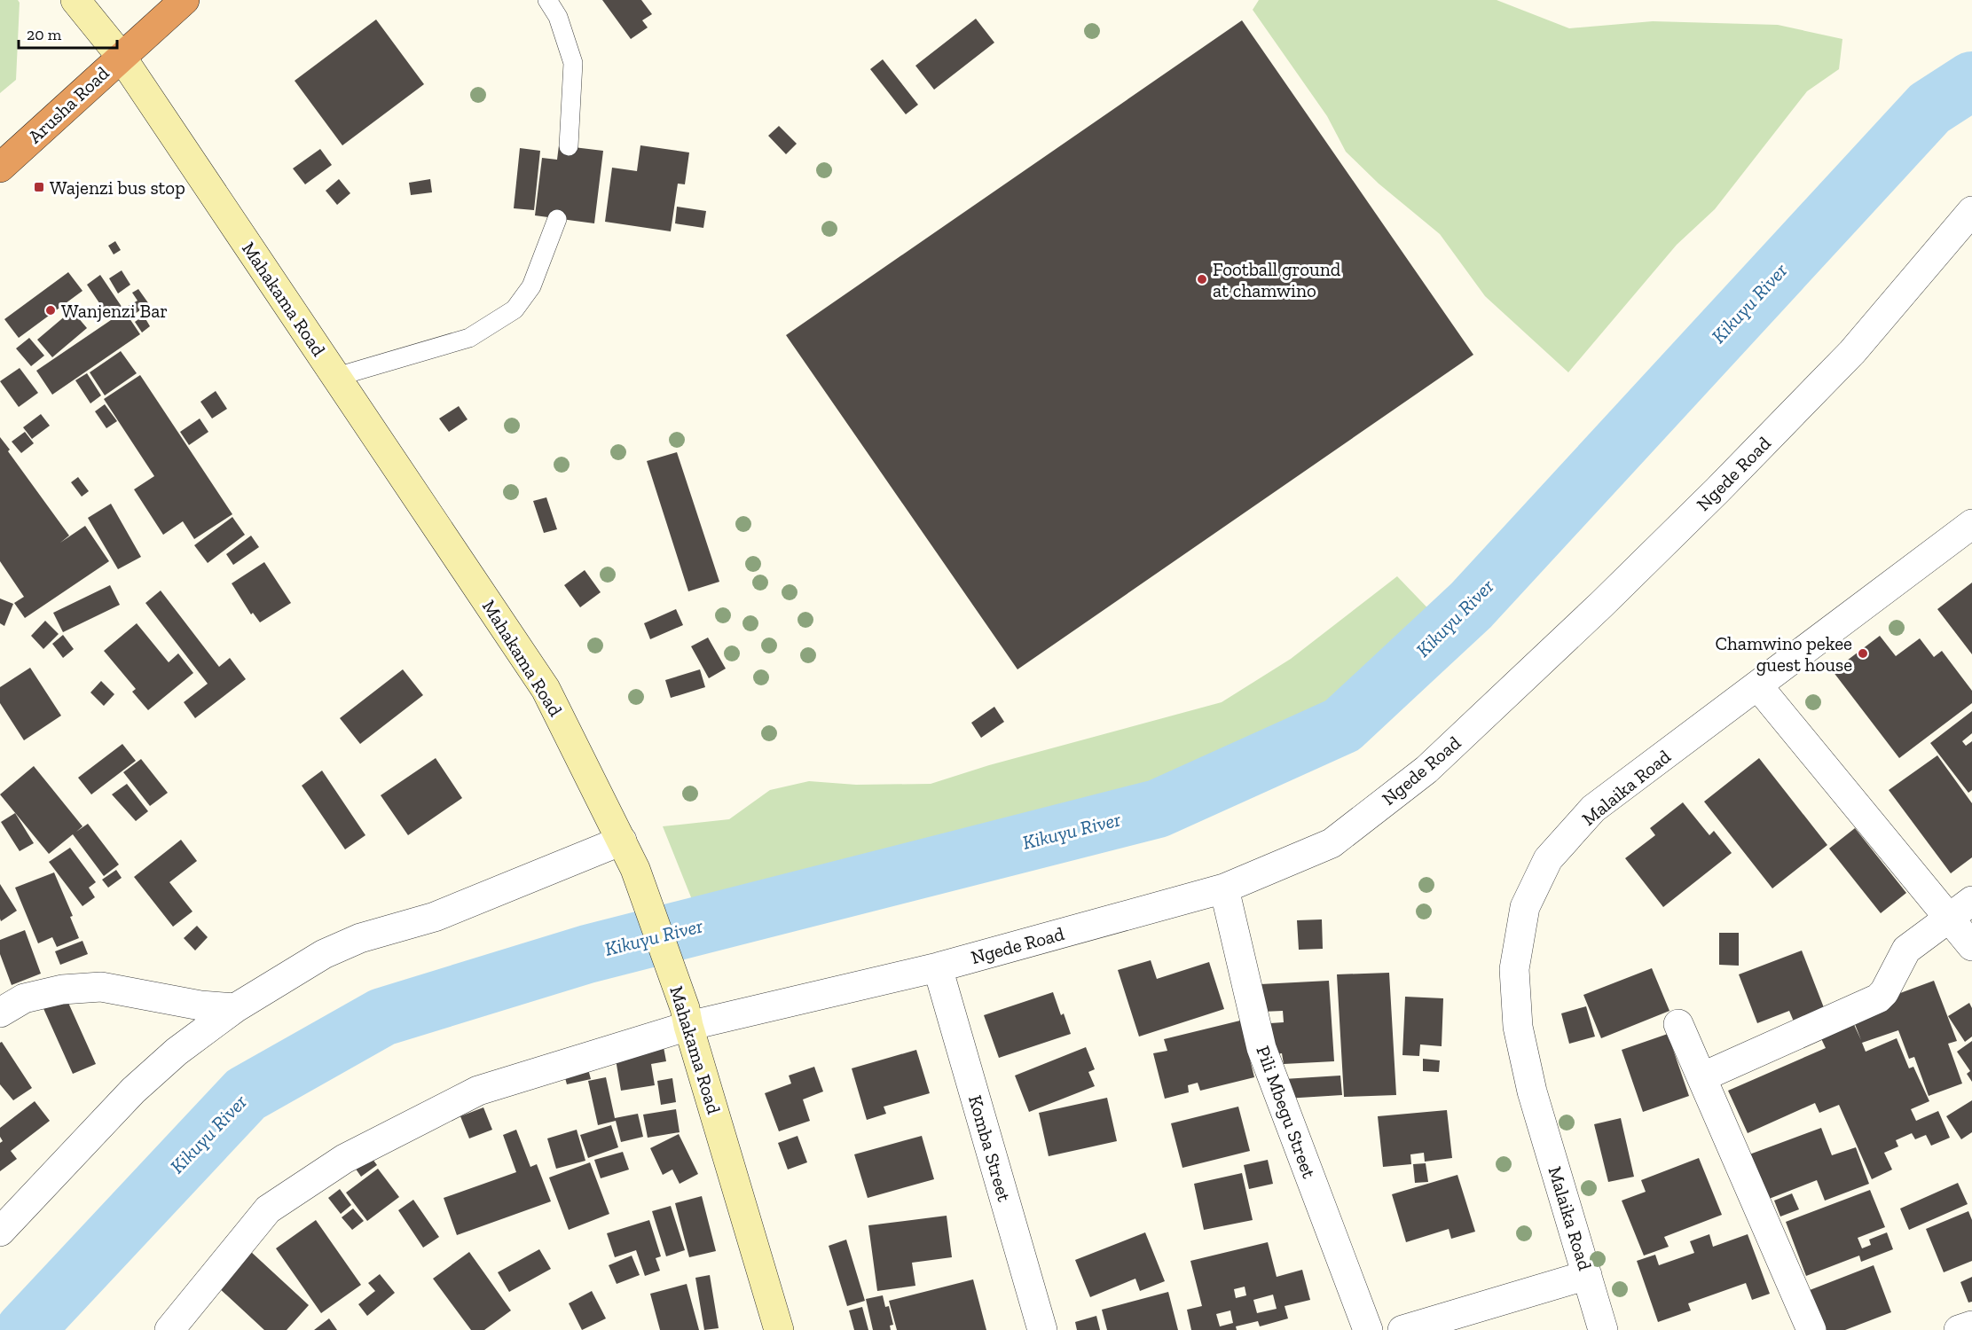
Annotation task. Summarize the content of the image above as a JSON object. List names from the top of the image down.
{
  "streets": {
    "highway": ["Arusha Road"],
    "street": [
      "Mahakama Road",
      "Ngede Road",
      "Malaika Road",
      "Pili Mbegu Street",
      "Komba Street"
    ]
  },
  "crossings": [
    ["Arusha Road", "Mahakama Road"],
    ["Mahakama Road", "Ngede Road"],
    ["Ngede Road", "Pili Mbegu Street"],
    ["Ngede Road", "Komba Street"]
  ],
  "water": ["Kikuyu River"],
  "places": {
    "transit": ["Wajenzi bus stop"],
    "other": ["Football ground at chamwino", "Wanjenzi Bar", "Chamwino pekee guest house"]
  },
  "scale_bar": "20 m"
}
